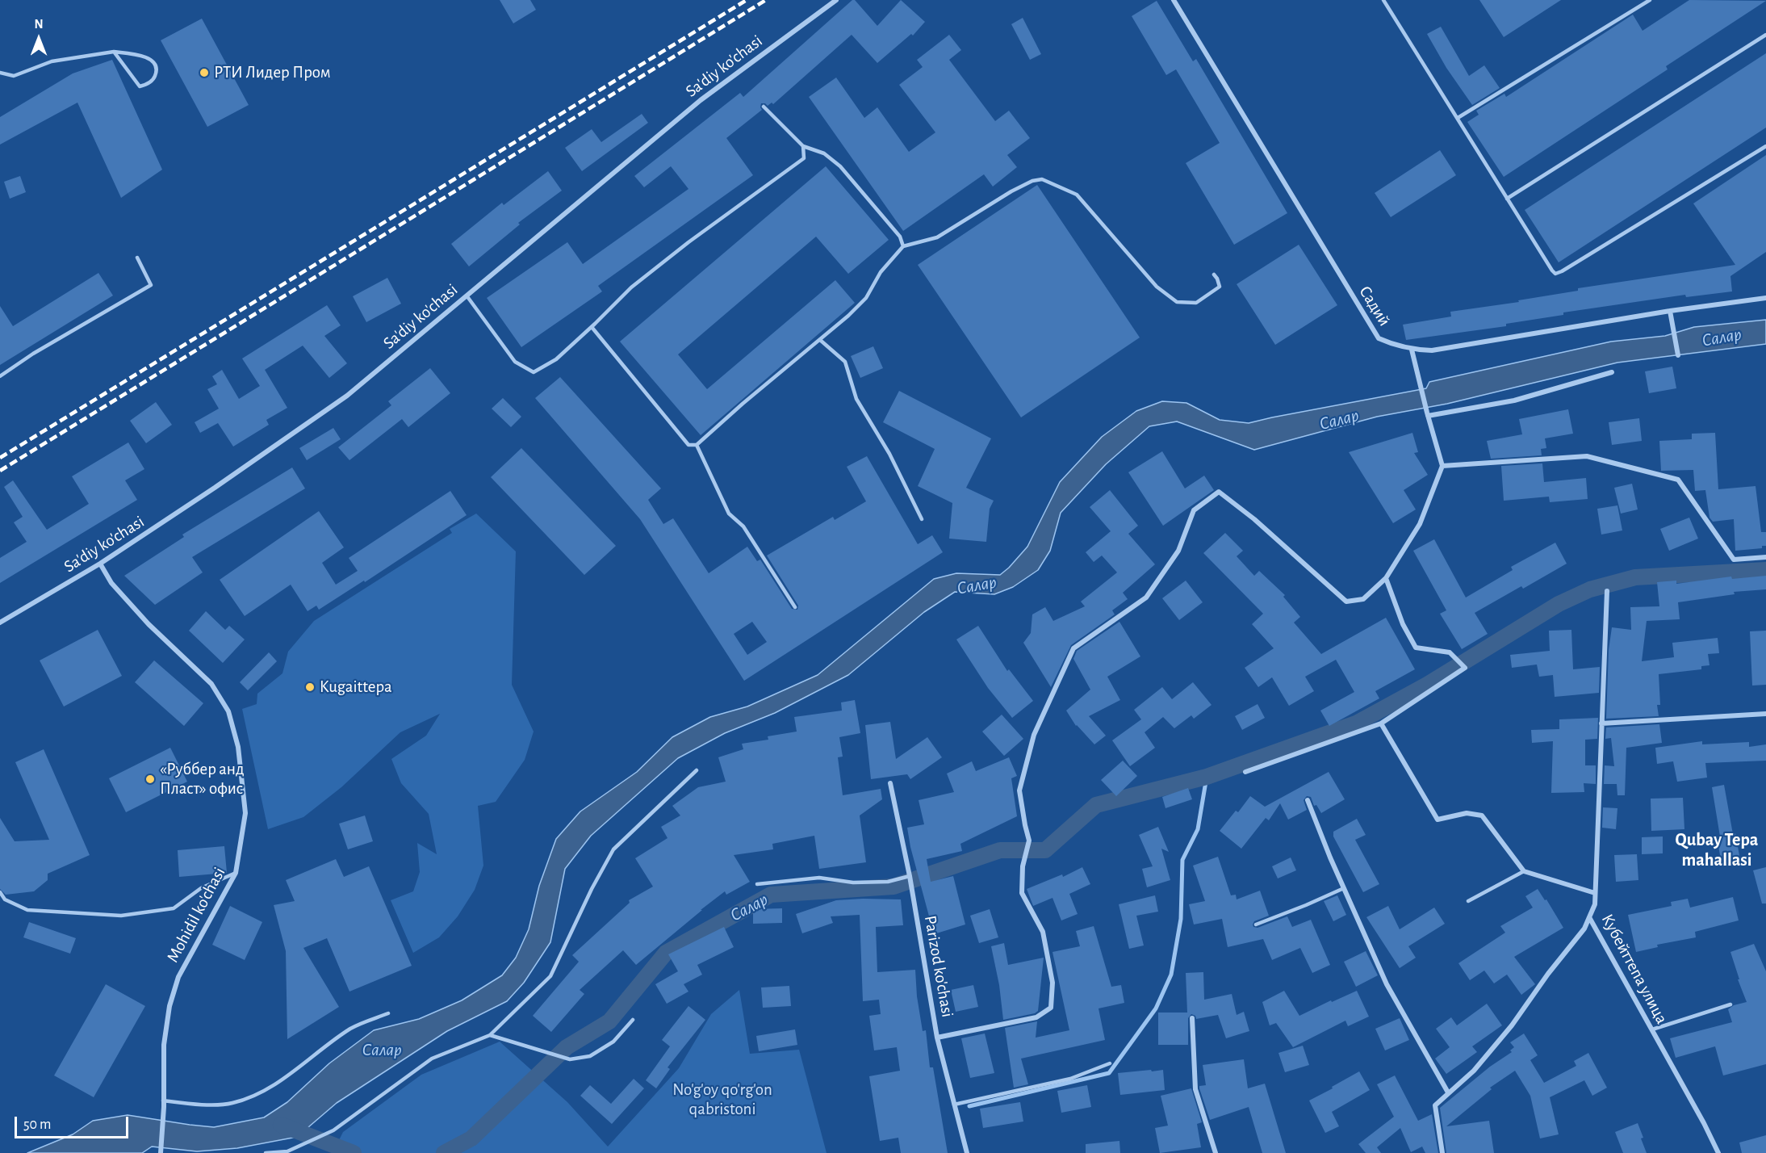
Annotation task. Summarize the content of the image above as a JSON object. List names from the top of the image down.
{
  "streets": {
    "street": [
      "Sa'diy ko'chasi",
      "Садий",
      "Mohidil ko'chasi",
      "Parizod ko'chasi",
      "Кубейттепа улица"
    ]
  },
  "crossings": [
    ["Sa'diy ko'chasi", "Mohidil ko'chasi"]
  ],
  "districts": ["Qubay Tepa mahallasi"],
  "water": ["Салар"],
  "parks": ["No'g'oy qo'rg'on qabristoni"],
  "places": ["РТИ Лидер Пром", "Kugaittepa", "«Руббер анд Пласт» офис"],
  "scale_bar": "50 m",
  "north": "top"
}
